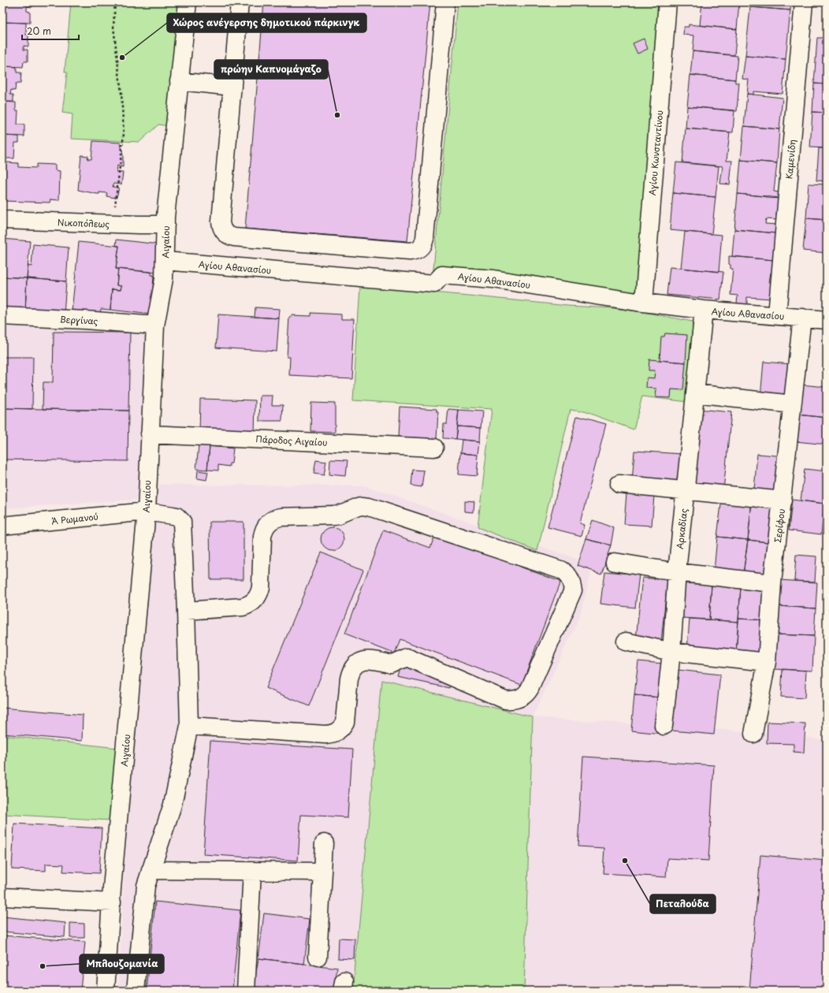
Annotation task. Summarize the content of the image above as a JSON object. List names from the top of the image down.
{
  "streets": {
    "street": [
      "Αγίου Κωνσταντίνου",
      "Καμενίδη",
      "Νικοπόλεως",
      "Αιγαίου",
      "Αγίου Αθανασίου",
      "Βεργίνας",
      "Πάροδος Αιγαίου",
      "Α΄ Ρωμανού",
      "Σερίφου",
      "Αρκαδίας"
    ]
  },
  "crossings": [
    ["Αγίου Κωνσταντίνου", "Αγίου Αθανασίου"],
    ["Καμενίδη", "Αγίου Αθανασίου"],
    ["Νικοπόλεως", "Αιγαίου"],
    ["Αιγαίου", "Αγίου Αθανασίου"],
    ["Αιγαίου", "Βεργίνας"],
    ["Αιγαίου", "Πάροδος Αιγαίου"],
    ["Αιγαίου", "Α΄ Ρωμανού"],
    ["Αγίου Αθανασίου", "Σερίφου"],
    ["Αγίου Αθανασίου", "Αρκαδίας"]
  ],
  "places": [
    "Χώρος ανέγερσης δημοτικού πάρκινγκ",
    "πρώην Καπνομάγαζο",
    "Πεταλούδα",
    "Μπλουζομανία"
  ],
  "scale_bar": "20 m"
}
